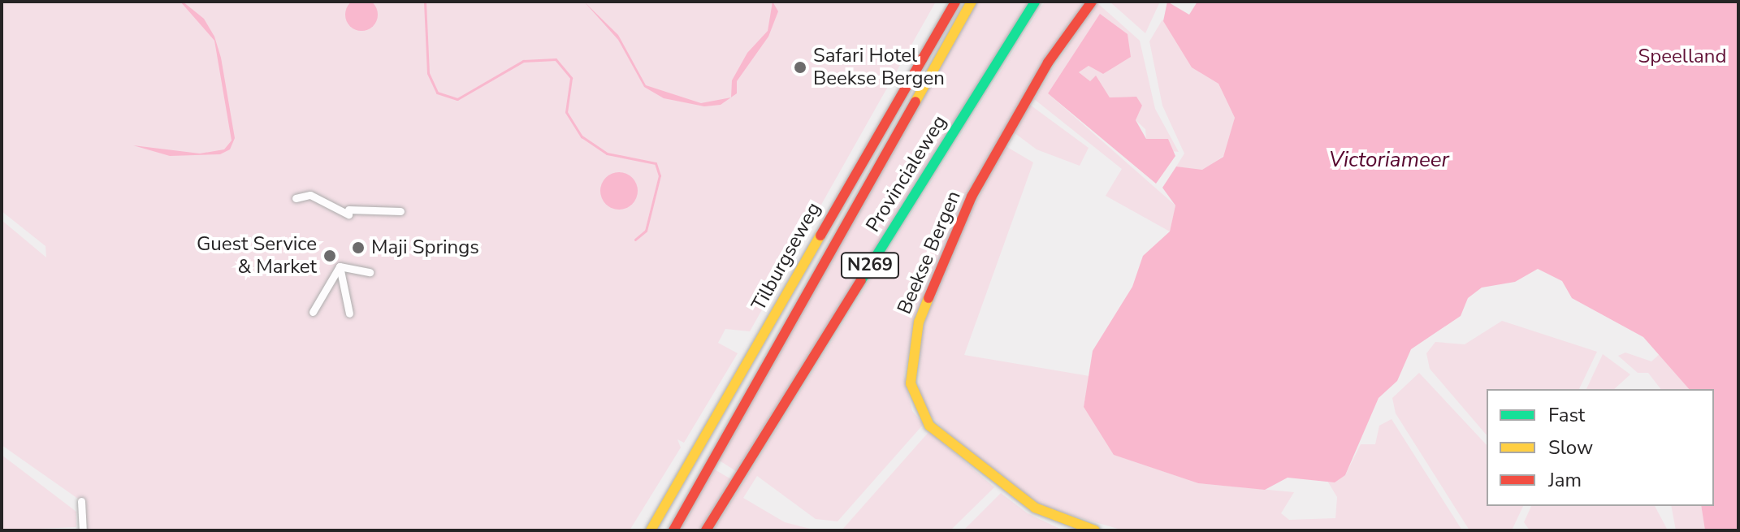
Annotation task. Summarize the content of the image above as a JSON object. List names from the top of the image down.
{
  "streets": {
    "main road": [
      "Provincialeweg",
      "Beekse Bergen",
      "Tilburgseweg",
      "N269"
    ]
  },
  "water": ["Victoriameer"],
  "parks": ["Speelland"],
  "places": ["Safari Hotel Beekse Bergen", "Maji Springs", "Guest Service & Market"],
  "legend": ["Fast", "Slow", "Jam"]
}
